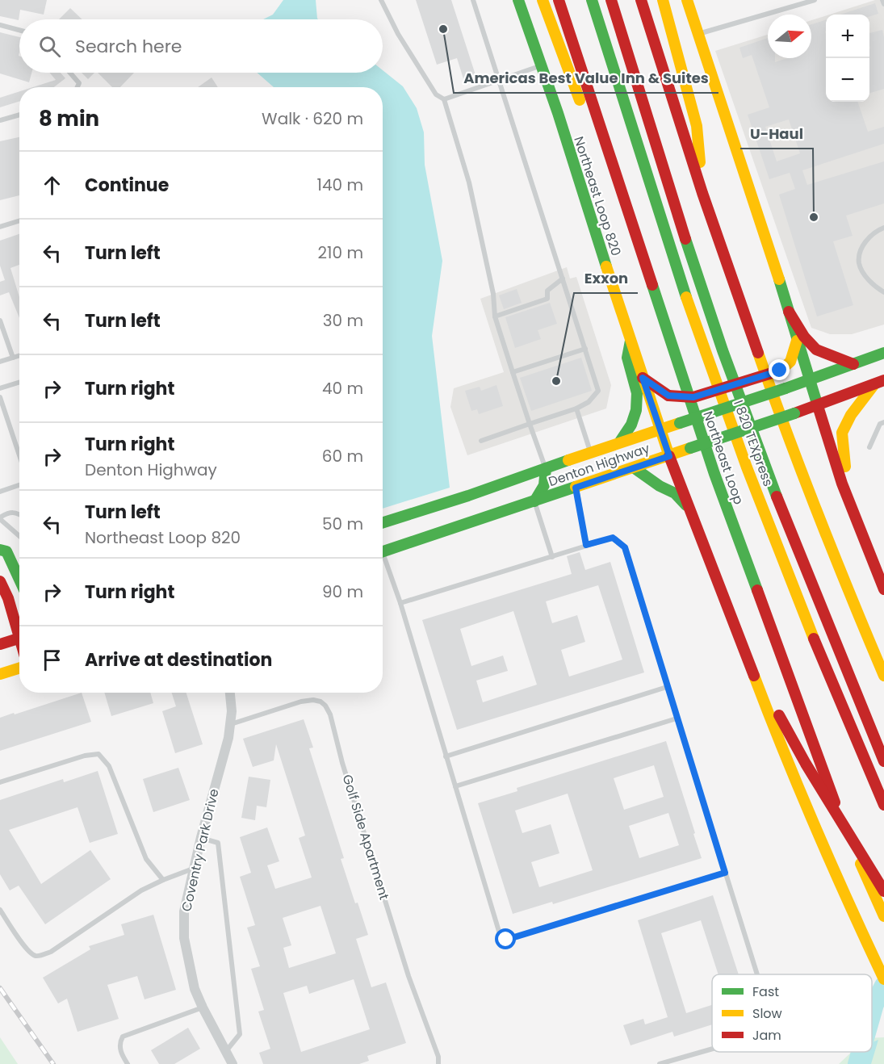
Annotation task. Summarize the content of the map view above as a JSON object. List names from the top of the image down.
{
  "streets": {
    "main road": [
      "Northeast Loop 820",
      "I 820 TEXpress",
      "Northeast Loop",
      "Denton Highway"
    ],
    "street": ["Coventry Park Drive"],
    "lane": ["Golf Side Apartment"]
  },
  "crossings": [
    ["Northeast Loop 820", "Denton Highway"],
    ["Golf Side Apartment", "Coventry Park Drive"]
  ],
  "places": ["Americas Best Value Inn & Suites", "U-Haul", "Exxon"],
  "legend": ["Fast", "Slow", "Jam"],
  "north": "right",
  "page": {
    "map_buttons": ["+", "−"],
    "search": "Search here",
    "heading": ["8 min", "Walk · 620 m"],
    "list": [
      ["Continue", "140 m"],
      ["Turn left", "210 m"],
      ["Turn left", "30 m"],
      ["Turn right", "40 m"],
      ["Turn right", "Denton Highway", "60 m"],
      ["Turn left", "Northeast Loop 820", "50 m"],
      ["Turn right", "90 m"],
      "Arrive at destination"
    ]
  }
}
